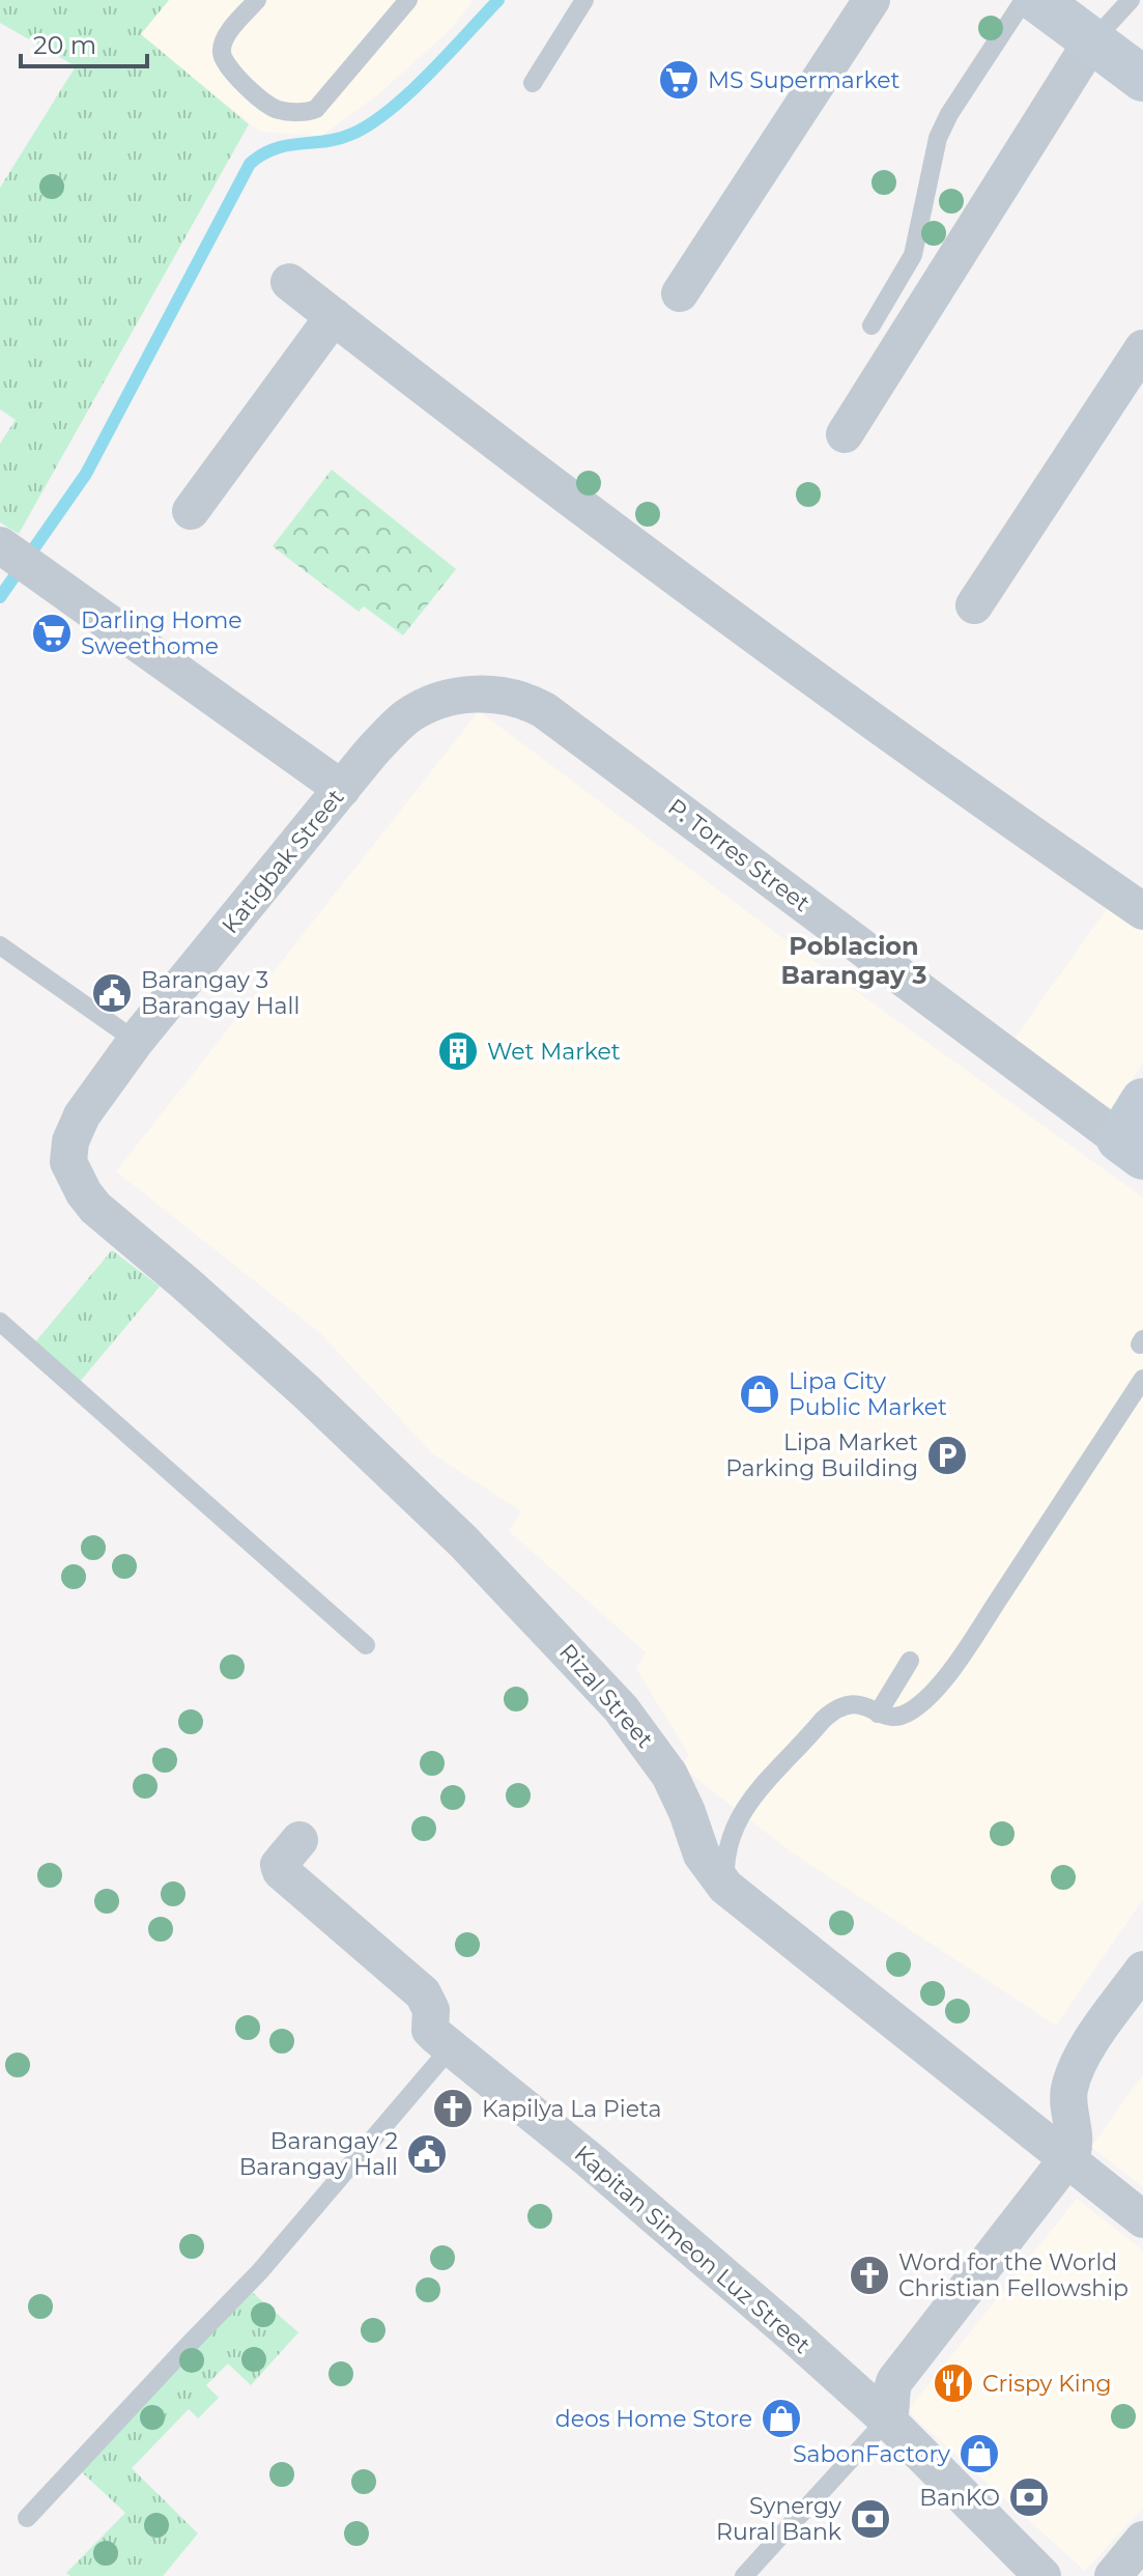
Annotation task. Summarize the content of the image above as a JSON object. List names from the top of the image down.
{
  "streets": {
    "street": [
      "P. Torres Street",
      "Katigbak Street",
      "Rizal Street",
      "Kapitan Simeon Luz Street"
    ]
  },
  "crossings": [
    ["P. Torres Street", "Katigbak Street"],
    ["Katigbak Street", "Rizal Street"]
  ],
  "districts": ["Poblacion Barangay 3"],
  "places": {
    "supermarket": ["MS Supermarket", "Darling Home Sweethome"],
    "public building": ["Barangay 3 Barangay Hall", "Barangay 2 Barangay Hall"],
    "building": ["Wet Market"],
    "shop": ["Lipa City Public Market", "deos Home Store", "SabonFactory"],
    "parking": ["Lipa Market Parking Building"],
    "church": ["Kapilya La Pieta", "Word for the World Christian Fellowship"],
    "restaurant": ["Crispy King"],
    "bank": ["BanKO", "Synergy Rural Bank"]
  },
  "scale_bar": "20 m"
}
